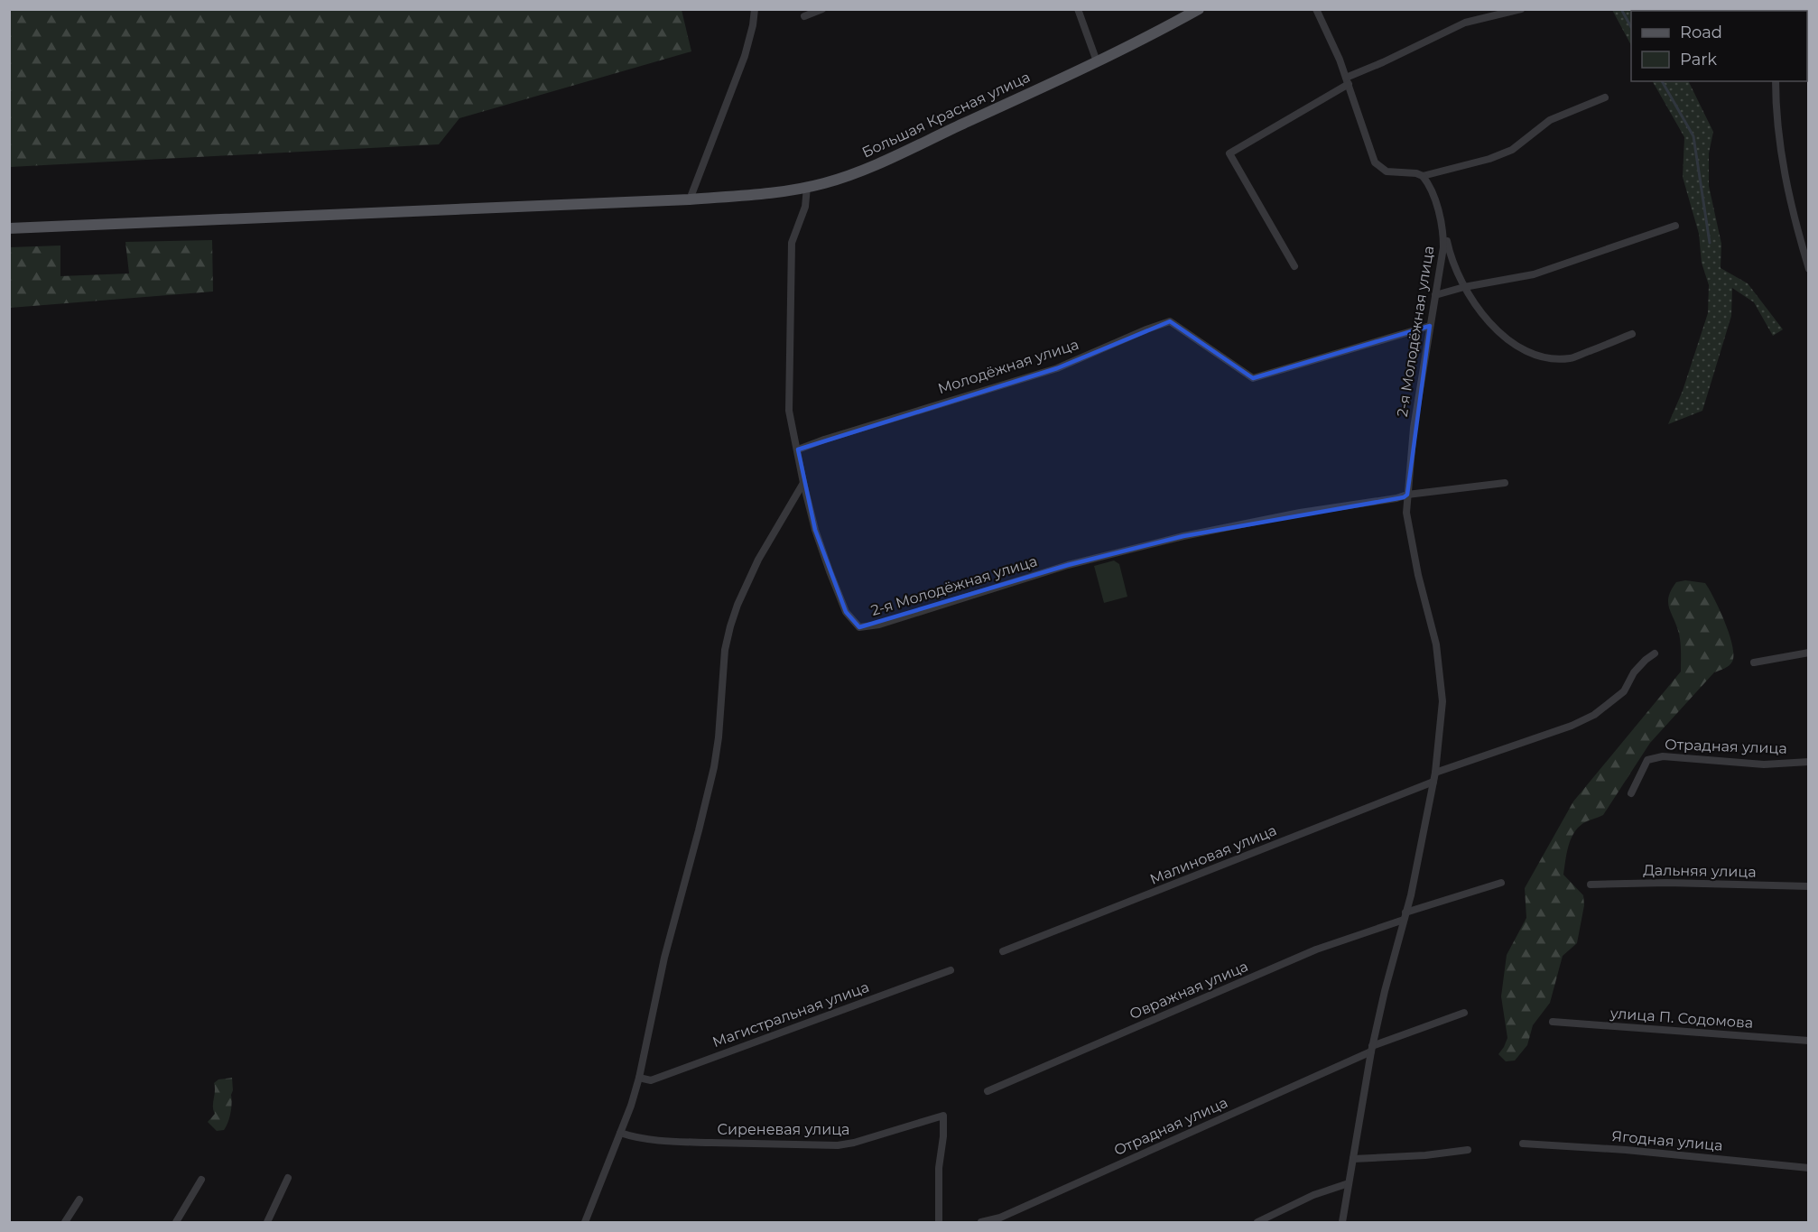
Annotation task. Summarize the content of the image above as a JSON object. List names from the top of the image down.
{
  "streets": {
    "main road": ["Большая Красная улица"],
    "street": [
      "2-я Молодёжная улица",
      "Молодёжная улица",
      "Отрадная улица",
      "Малиновая улица",
      "Дальняя улица",
      "Овражная улица",
      "Магистральная улица",
      "улица П. Содомова",
      "Сиреневая улица",
      "Ягодная улица"
    ]
  },
  "crossings": [
    ["Большая Красная улица", "2-я Молодёжная улица"],
    ["2-я Молодёжная улица", "Молодёжная улица"]
  ],
  "legend": ["Road", "Park"]
}
